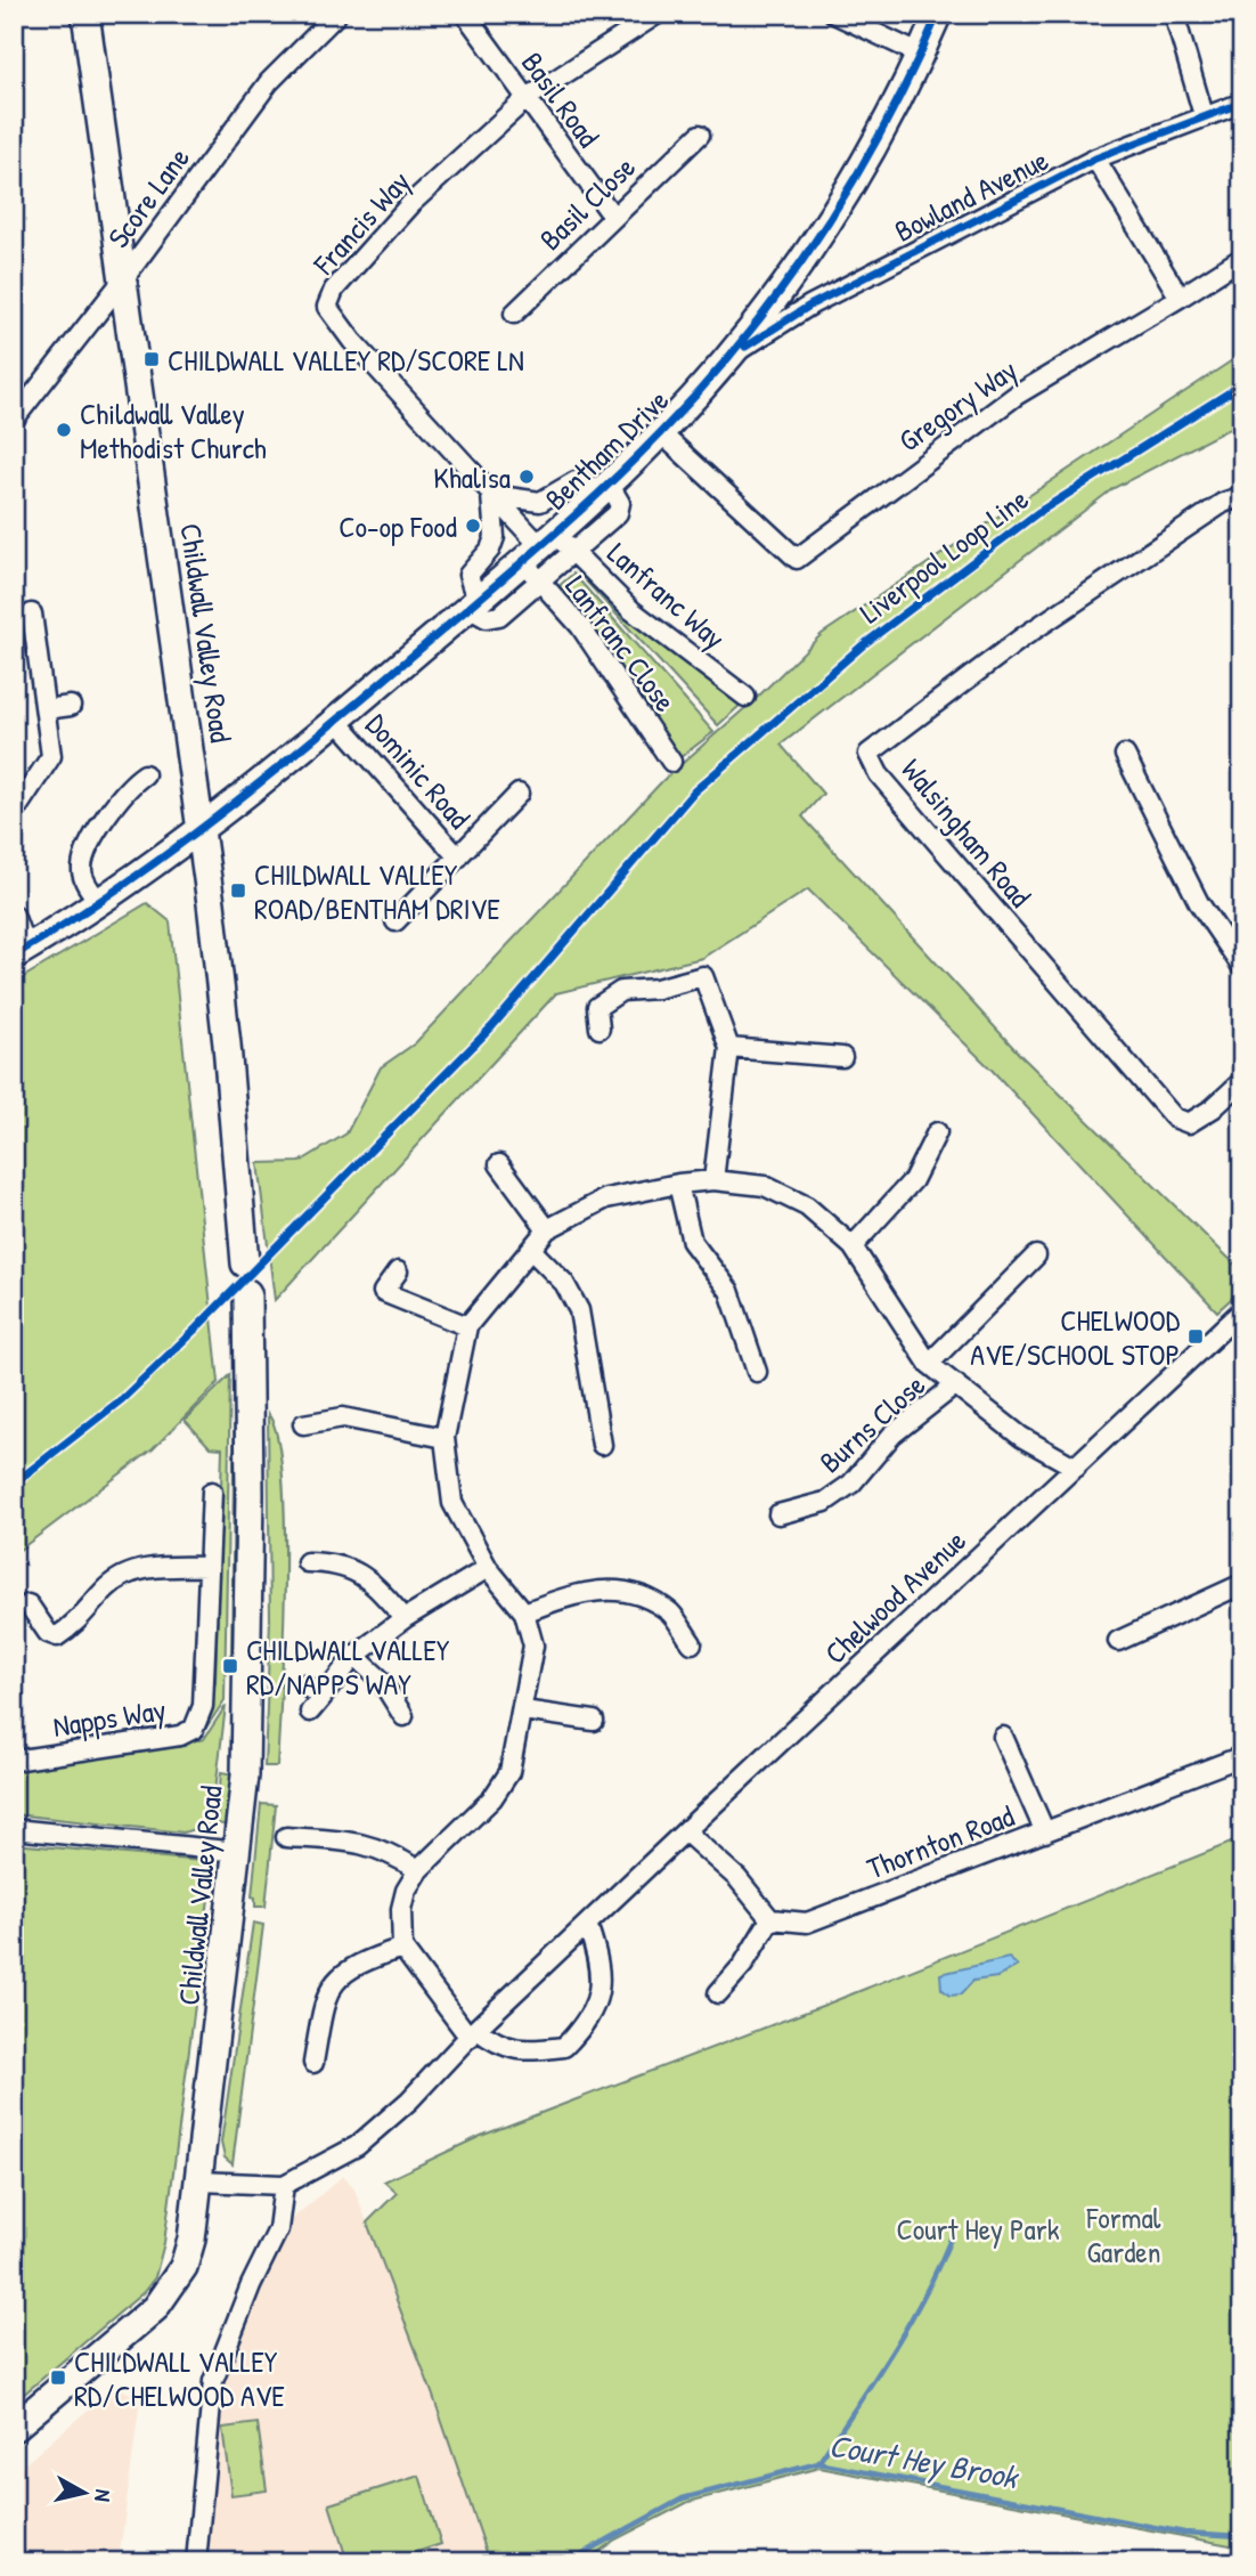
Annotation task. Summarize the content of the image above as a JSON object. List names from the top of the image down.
{
  "streets": {
    "main road": ["Bentham Drive", "Childwall Valley Road"],
    "street": [
      "Basil Road",
      "Bowland Avenue",
      "Score Lane",
      "Basil Close",
      "Francis Way",
      "Gregory Way",
      "Lanfranc Way",
      "Lanfranc Close",
      "Dominic Road",
      "Walsingham Road",
      "Burns Close",
      "Chelwood Avenue",
      "Napps Way",
      "Thornton Road"
    ],
    "cycle path": ["Liverpool Loop Line"]
  },
  "crossings": [
    ["Basil Road", "Basil Close"],
    ["Basil Road", "Francis Way"],
    ["Bowland Avenue", "Bentham Drive"],
    ["Score Lane", "Childwall Valley Road"],
    ["Francis Way", "Bentham Drive"],
    ["Francis Way", "Lanfranc Way"],
    ["Francis Way", "Lanfranc Close"],
    ["Gregory Way", "Bentham Drive"],
    ["Bentham Drive", "Lanfranc Way"],
    ["Bentham Drive", "Childwall Valley Road"],
    ["Bentham Drive", "Lanfranc Close"],
    ["Bentham Drive", "Dominic Road"],
    ["Lanfranc Way", "Lanfranc Close"],
    ["Childwall Valley Road", "Chelwood Avenue"]
  ],
  "water": ["Court Hey Brook"],
  "parks": ["Formal Garden", "Court Hey Park"],
  "places": {
    "transit": [
      "CHILDWALL VALLEY RD/SCORE LN",
      "CHILDWALL VALLEY ROAD/BENTHAM DRIVE",
      "CHELWOOD AVE/SCHOOL STOP",
      "CHILDWALL VALLEY RD/NAPPS WAY",
      "CHILDWALL VALLEY RD/CHELWOOD AVE"
    ],
    "other": ["Childwall Valley Methodist Church", "Khalisa", "Co-op Food"]
  },
  "north": "right"
}
